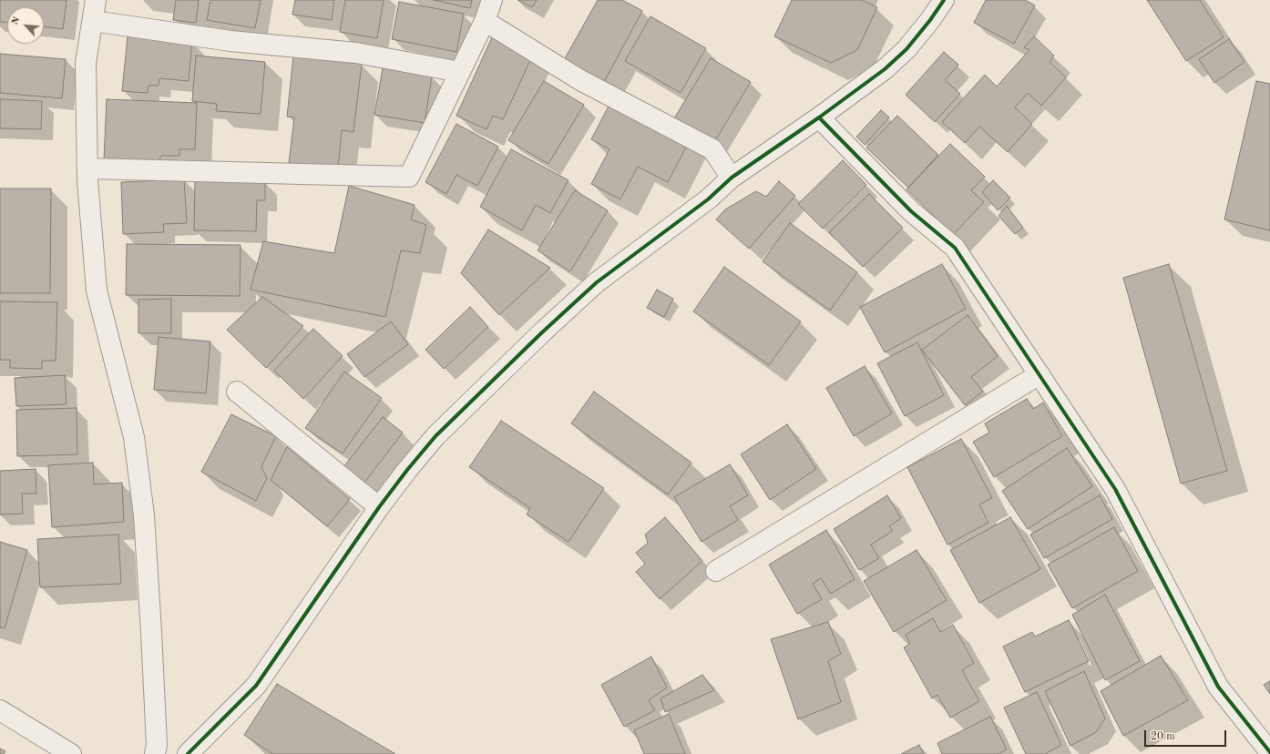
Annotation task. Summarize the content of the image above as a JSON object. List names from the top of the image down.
{
  "scale_bar": "20 m",
  "north": "top left"
}
